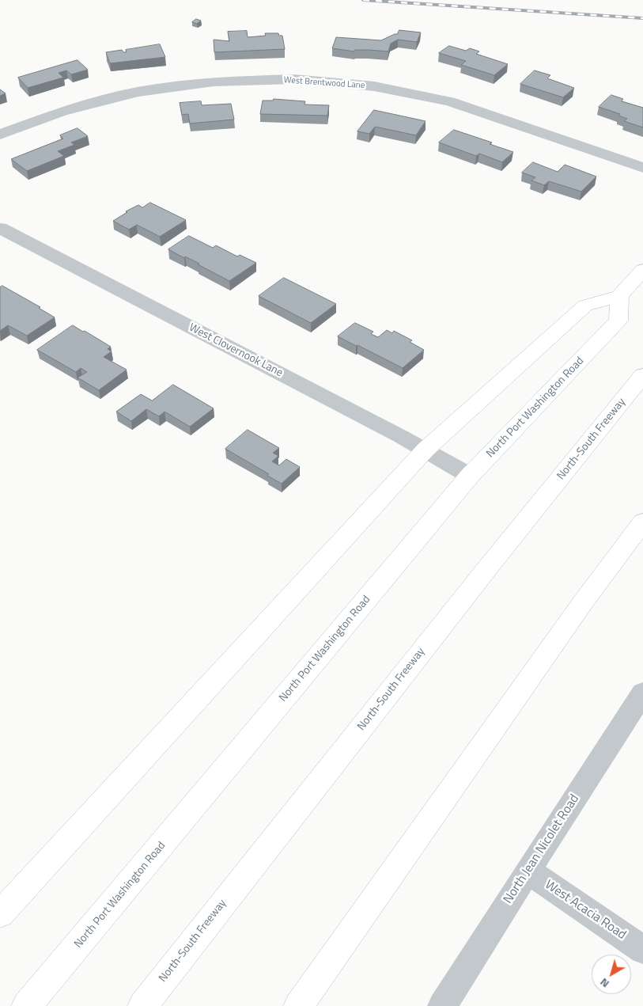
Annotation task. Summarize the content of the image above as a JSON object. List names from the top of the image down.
{
  "streets": {
    "main road": ["North Port Washington Road", "North-South Freeway"],
    "street": [
      "West Brentwood Lane",
      "West Clovernook Lane",
      "North Jean Nicolet Road",
      "West Acacia Road"
    ]
  },
  "crossings": [
    ["West Clovernook Lane", "North Port Washington Road"],
    ["North Jean Nicolet Road", "West Acacia Road"]
  ],
  "north": "bottom left"
}
